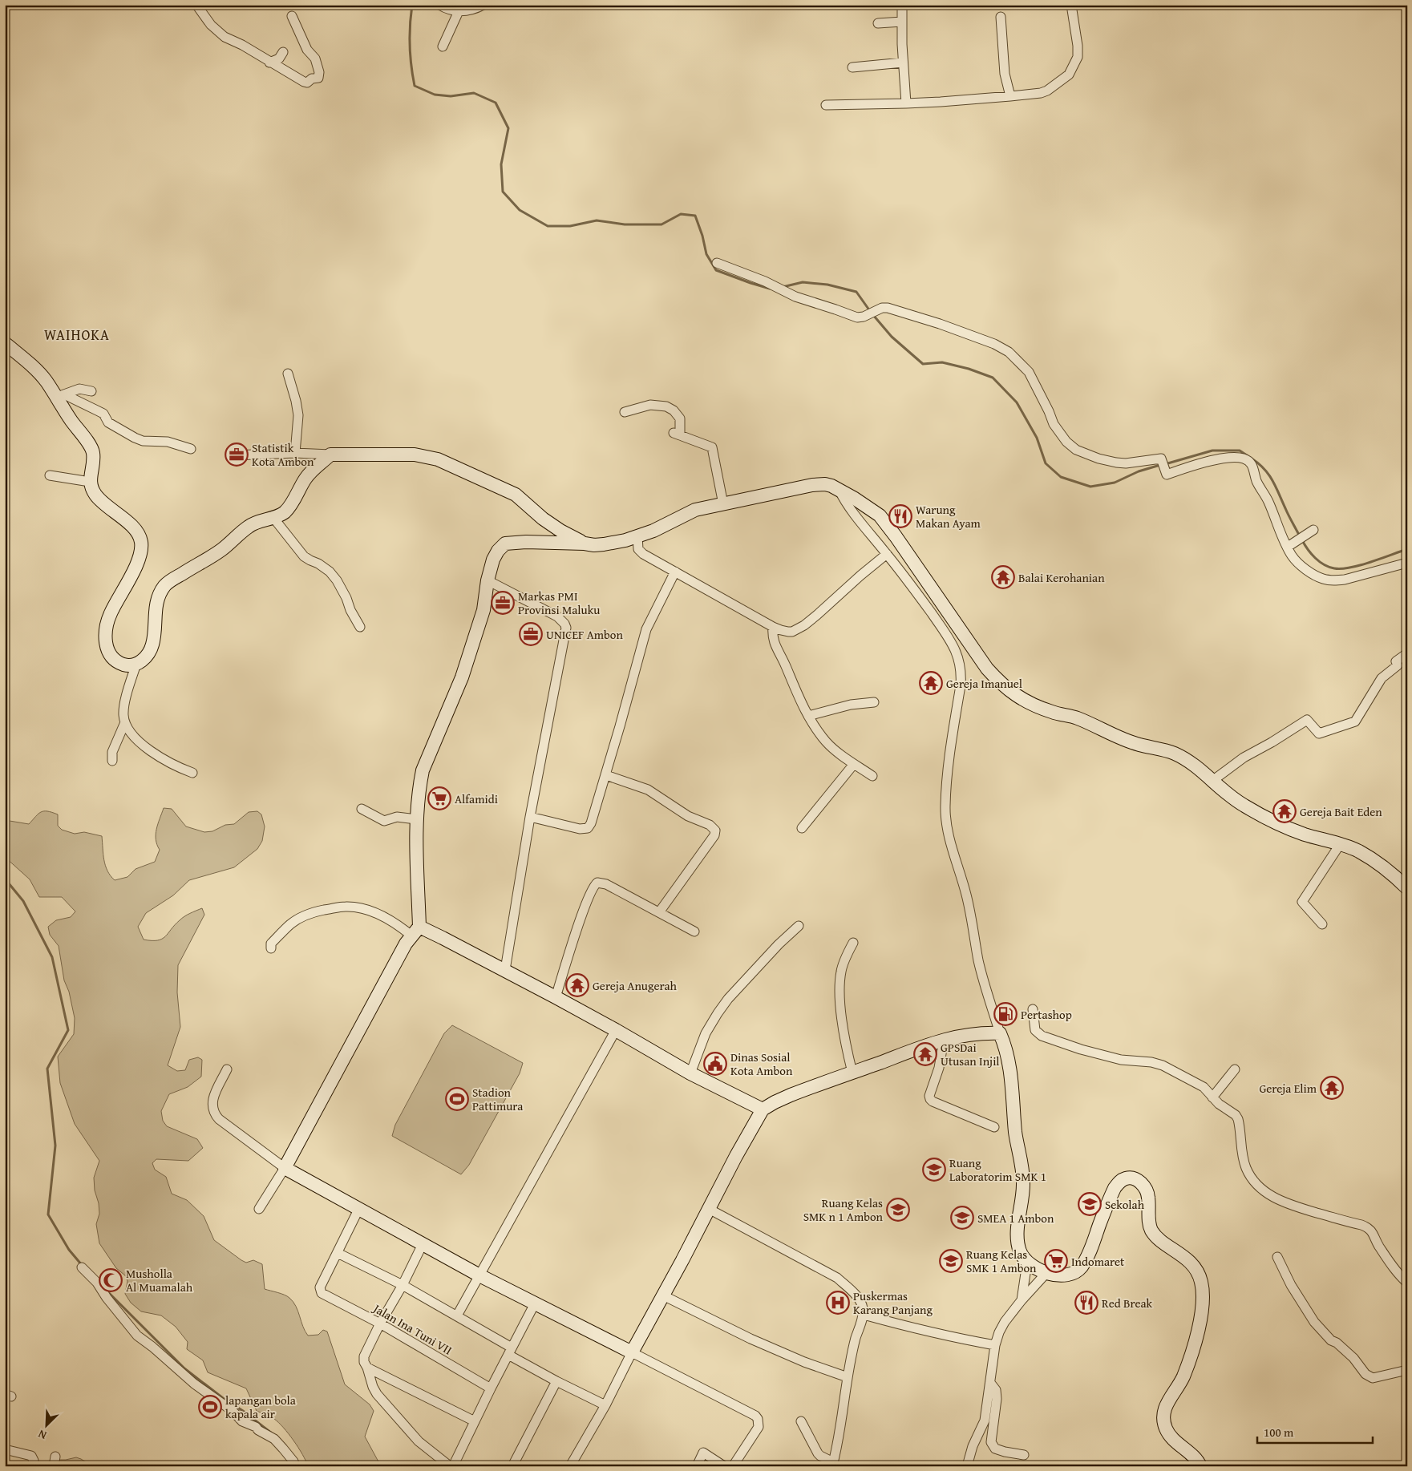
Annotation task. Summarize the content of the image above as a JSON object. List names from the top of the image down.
{
  "streets": {
    "street": ["Jalan Ina Tuni VII"]
  },
  "districts": ["WAIHOKA"],
  "places": {
    "office": ["Statistik Kota Ambon", "Markas PMI Provinsi Maluku", "UNICEF Ambon"],
    "restaurant": ["Warung Makan Ayam", "Red Break"],
    "temple": [
      "Balai Kerohanian",
      "Gereja Imanuel",
      "Gereja Bait Eden",
      "Gereja Anugerah",
      "GPSDai Utusan Injil",
      "Gereja Elim"
    ],
    "supermarket": ["Alfamidi", "Indomaret"],
    "fuel station": ["Pertashop"],
    "public building": ["Dinas Sosial Kota Ambon"],
    "sports": ["Stadion Pattimura", "lapangan bola kapala air"],
    "school or university": [
      "Ruang Laboratorim SMK 1",
      "Sekolah",
      "Ruang Kelas SMK n 1 Ambon",
      "SMEA 1 Ambon",
      "Ruang Kelas SMK 1 Ambon"
    ],
    "mosque": ["Musholla Al Muamalah"],
    "hospital": ["Puskermas Karang Panjang"]
  },
  "scale_bar": "100 m",
  "north": "bottom left"
}
